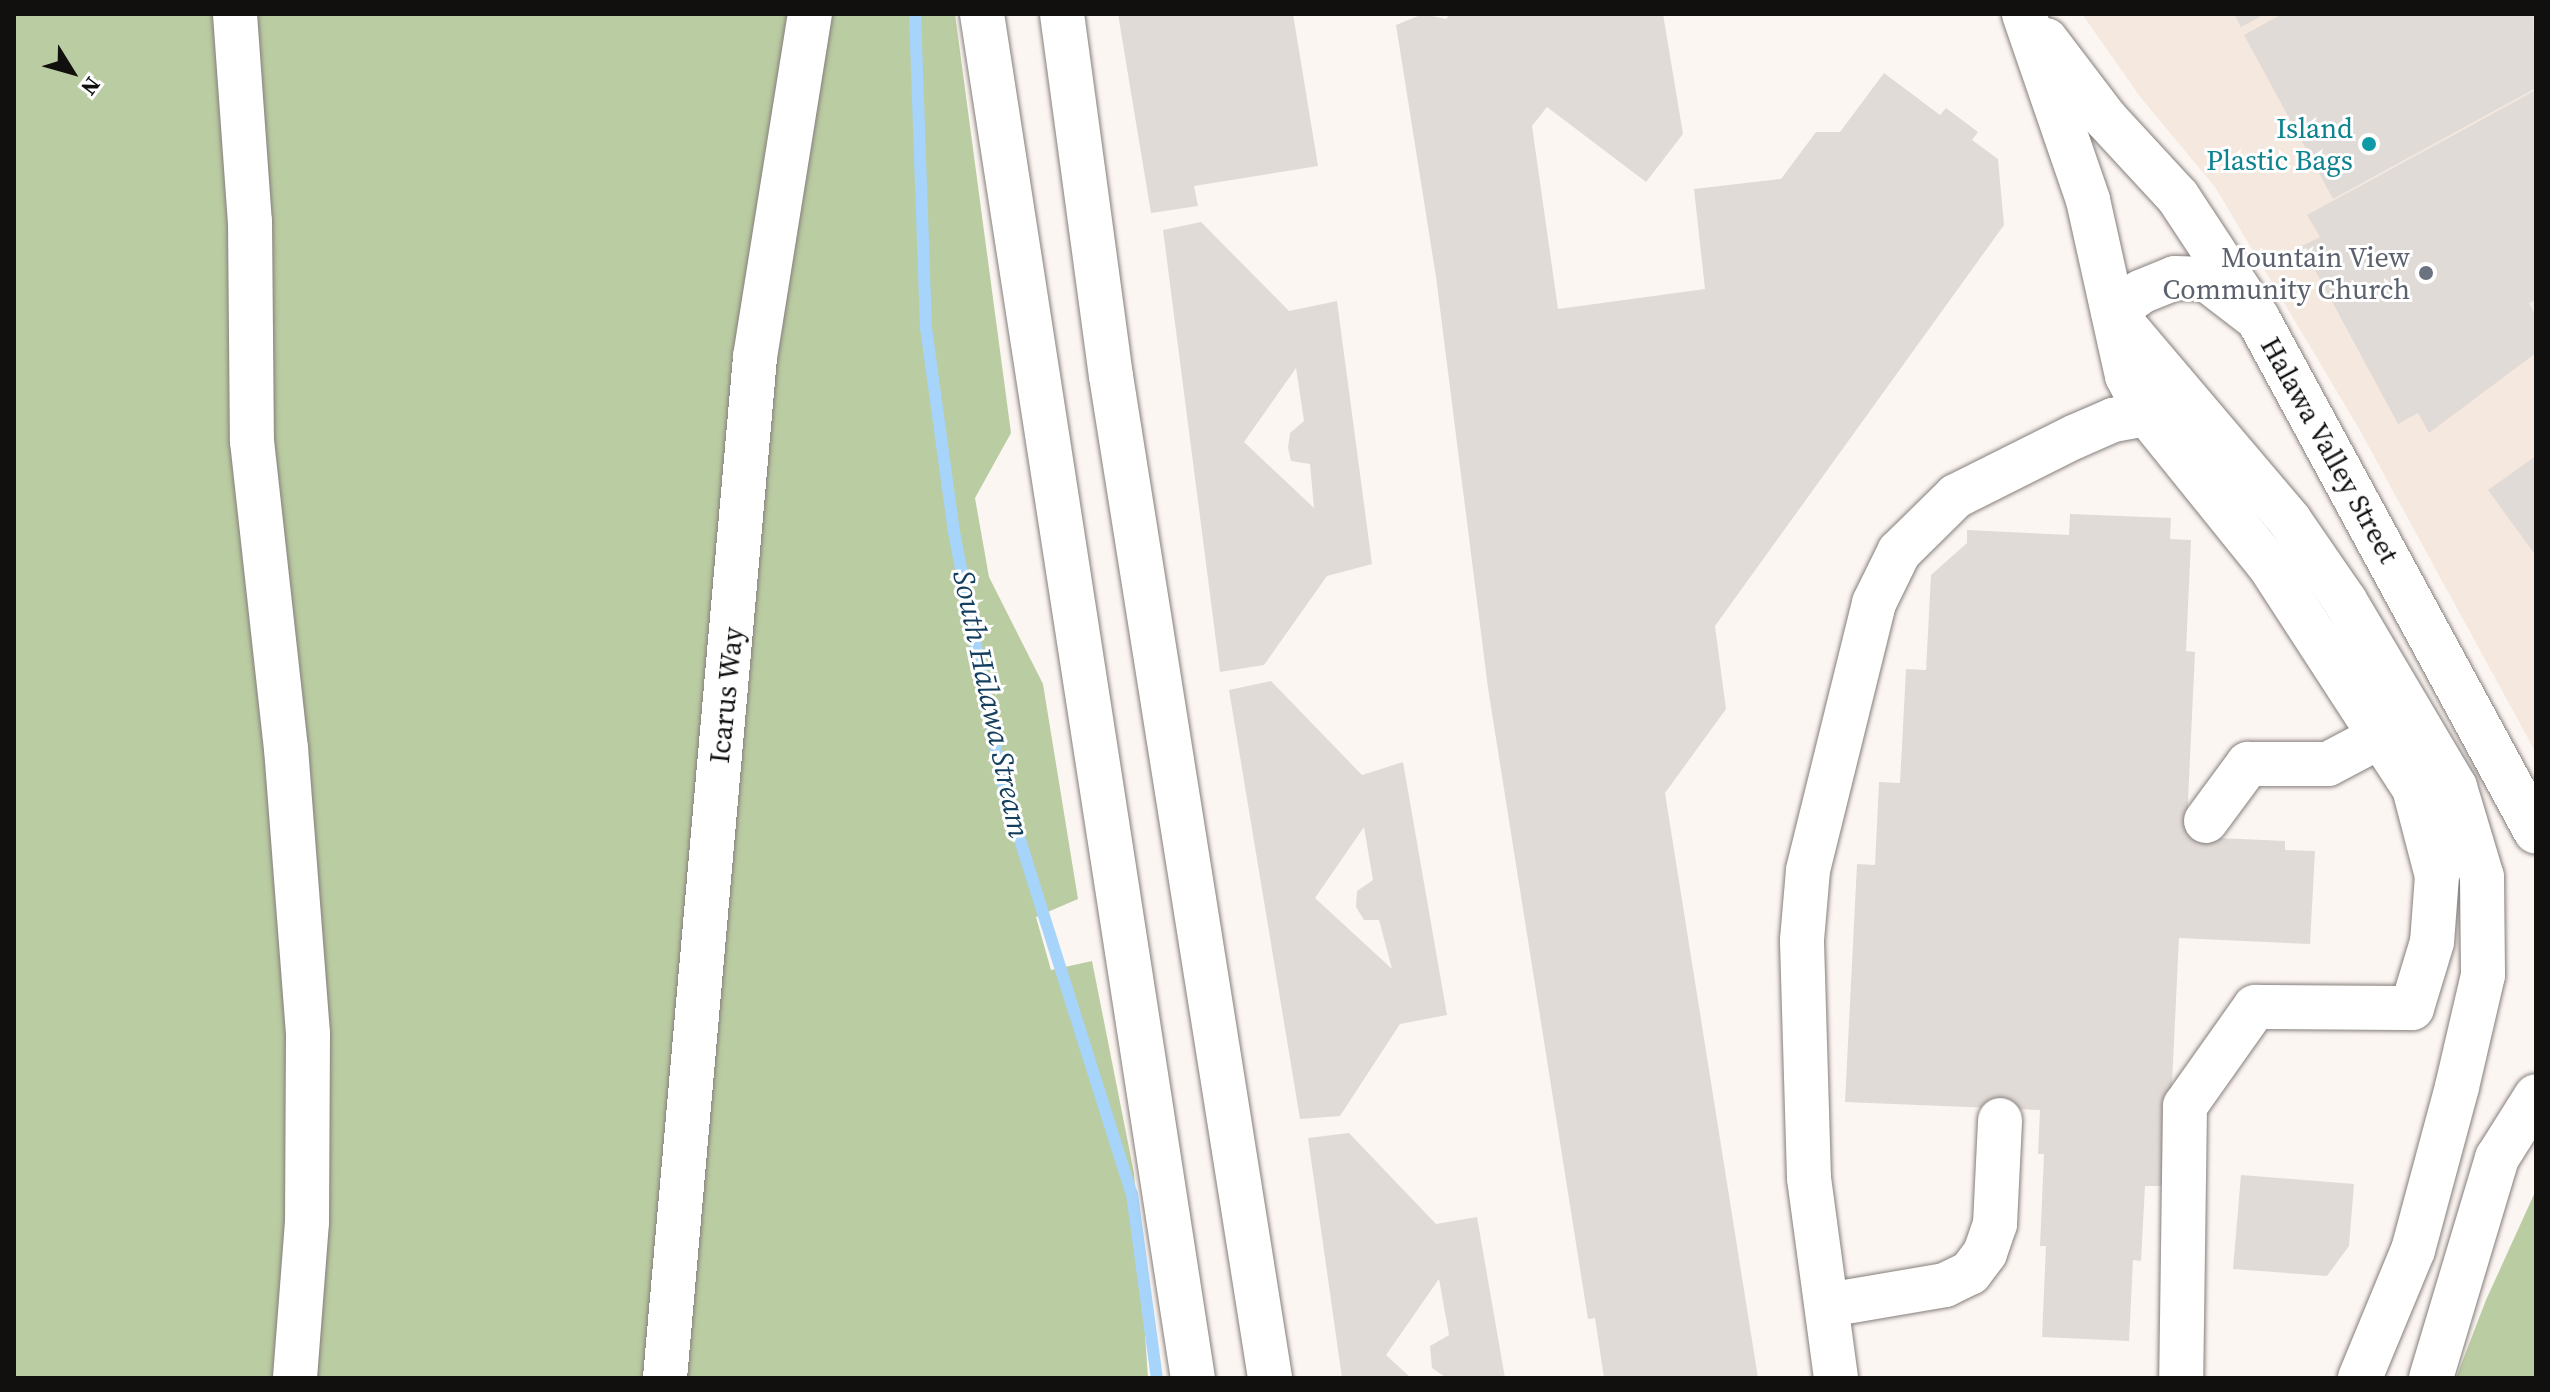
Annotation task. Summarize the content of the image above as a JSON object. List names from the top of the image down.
{
  "streets": {
    "street": ["Halawa Valley Street", "Icarus Way"]
  },
  "water": ["South Hālawa Stream"],
  "places": ["Island Plastic Bags", "Mountain View Community Church"],
  "north": "bottom right"
}
